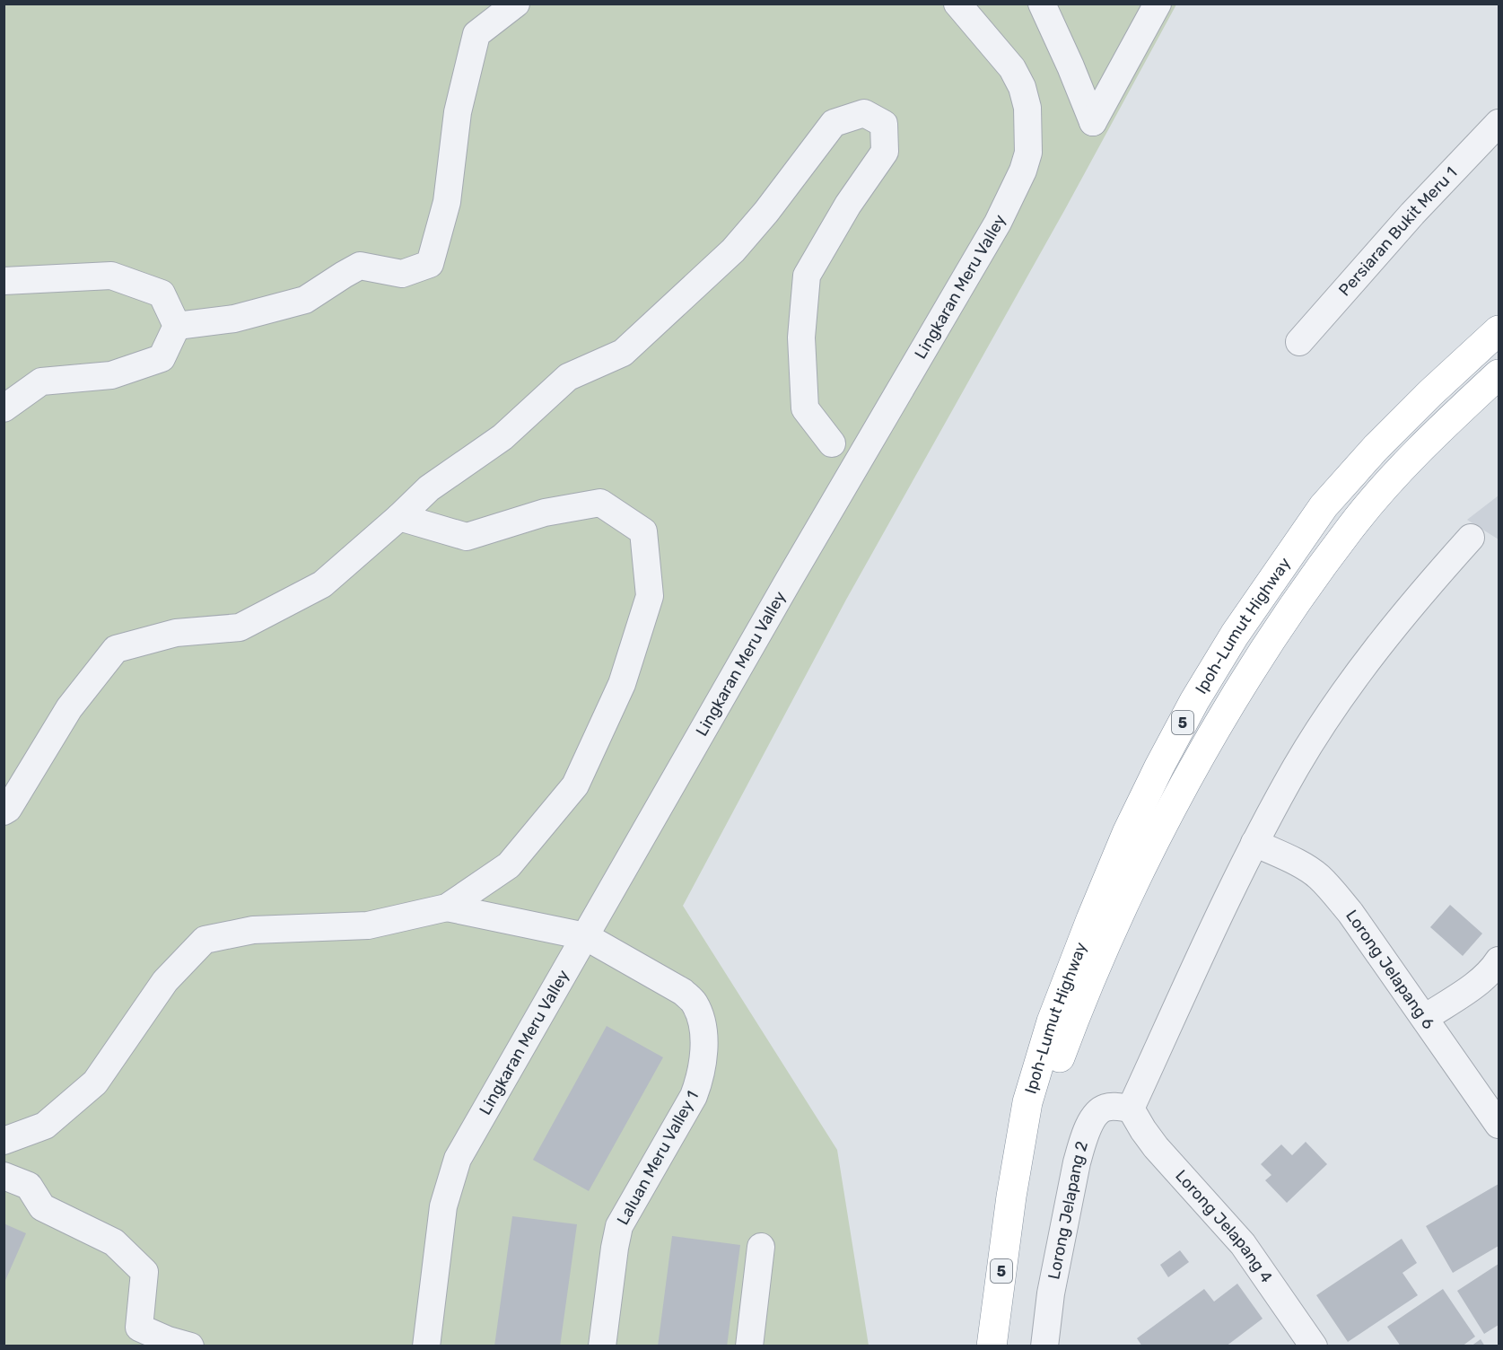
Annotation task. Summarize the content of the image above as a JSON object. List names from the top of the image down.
{
  "streets": {
    "highway": ["Ipoh-Lumut Highway", "5"],
    "street": [
      "Persiaran Bukit Meru 1",
      "Lingkaran Meru Valley",
      "Lorong Jelapang 6",
      "Laluan Meru Valley 1",
      "Lorong Jelapang 2",
      "Lorong Jelapang 4"
    ]
  },
  "crossings": [
    ["Lingkaran Meru Valley", "Laluan Meru Valley 1"],
    ["Lorong Jelapang 2", "Lorong Jelapang 4"]
  ]
}
